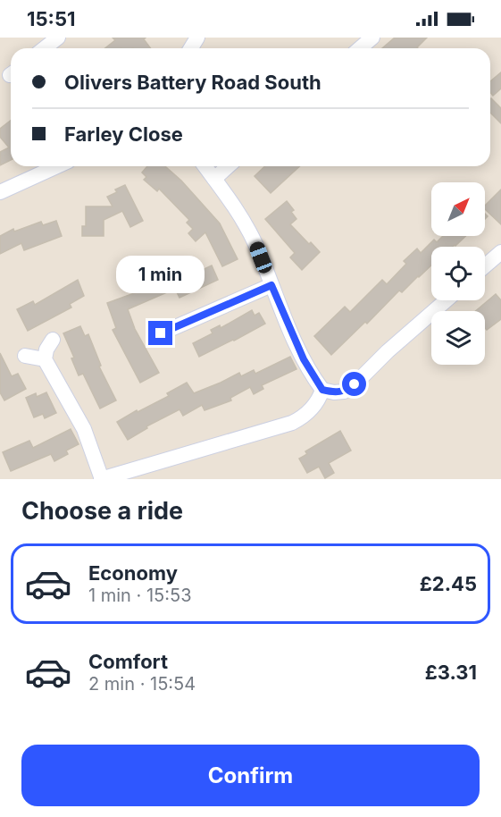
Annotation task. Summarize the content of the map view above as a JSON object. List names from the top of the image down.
{
  "north": "top right",
  "page": {
    "status": "15:51",
    "banner": ["Olivers Battery Road South", "Farley Close"],
    "bubble": "1 min",
    "heading": "Choose a ride",
    "list": [
      {
        "name": "Economy",
        "note": "1 min · 15:53",
        "value": "£2.45"
      },
      {
        "name": "Comfort",
        "note": "2 min · 15:54",
        "value": "£3.31"
      }
    ],
    "buttons": "Confirm"
  }
}
